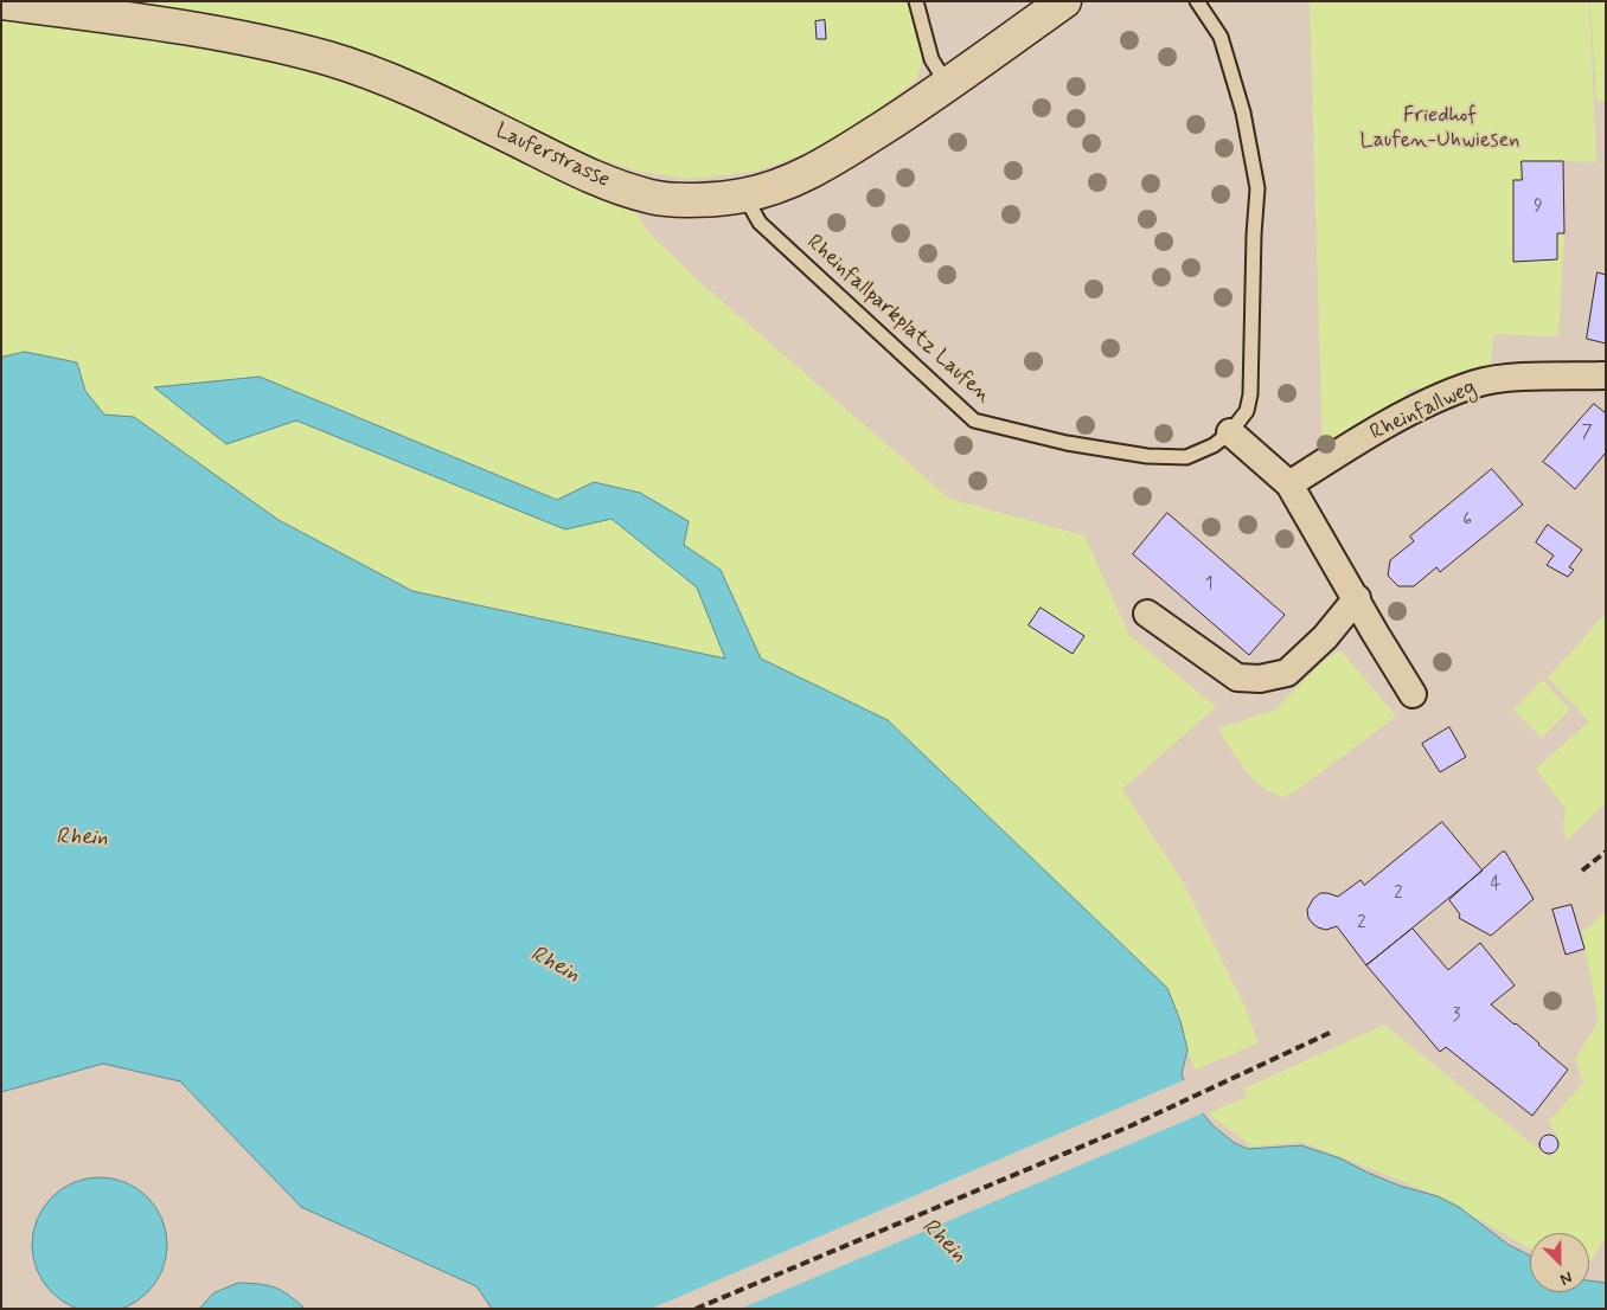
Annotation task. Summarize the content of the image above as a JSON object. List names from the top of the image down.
{
  "streets": {
    "street": ["Lauferstrasse", "Rheinfallweg"],
    "lane": ["Rheinfallparkplatz Laufen"]
  },
  "crossings": [
    ["Lauferstrasse", "Rheinfallparkplatz Laufen"]
  ],
  "water": ["Rhein"],
  "parks": ["Friedhof Laufen-Uhwiesen"],
  "house_numbers": [
    "9",
    "7",
    "6",
    "1",
    "4",
    "2",
    "2",
    "3"
  ],
  "north": "bottom right"
}
